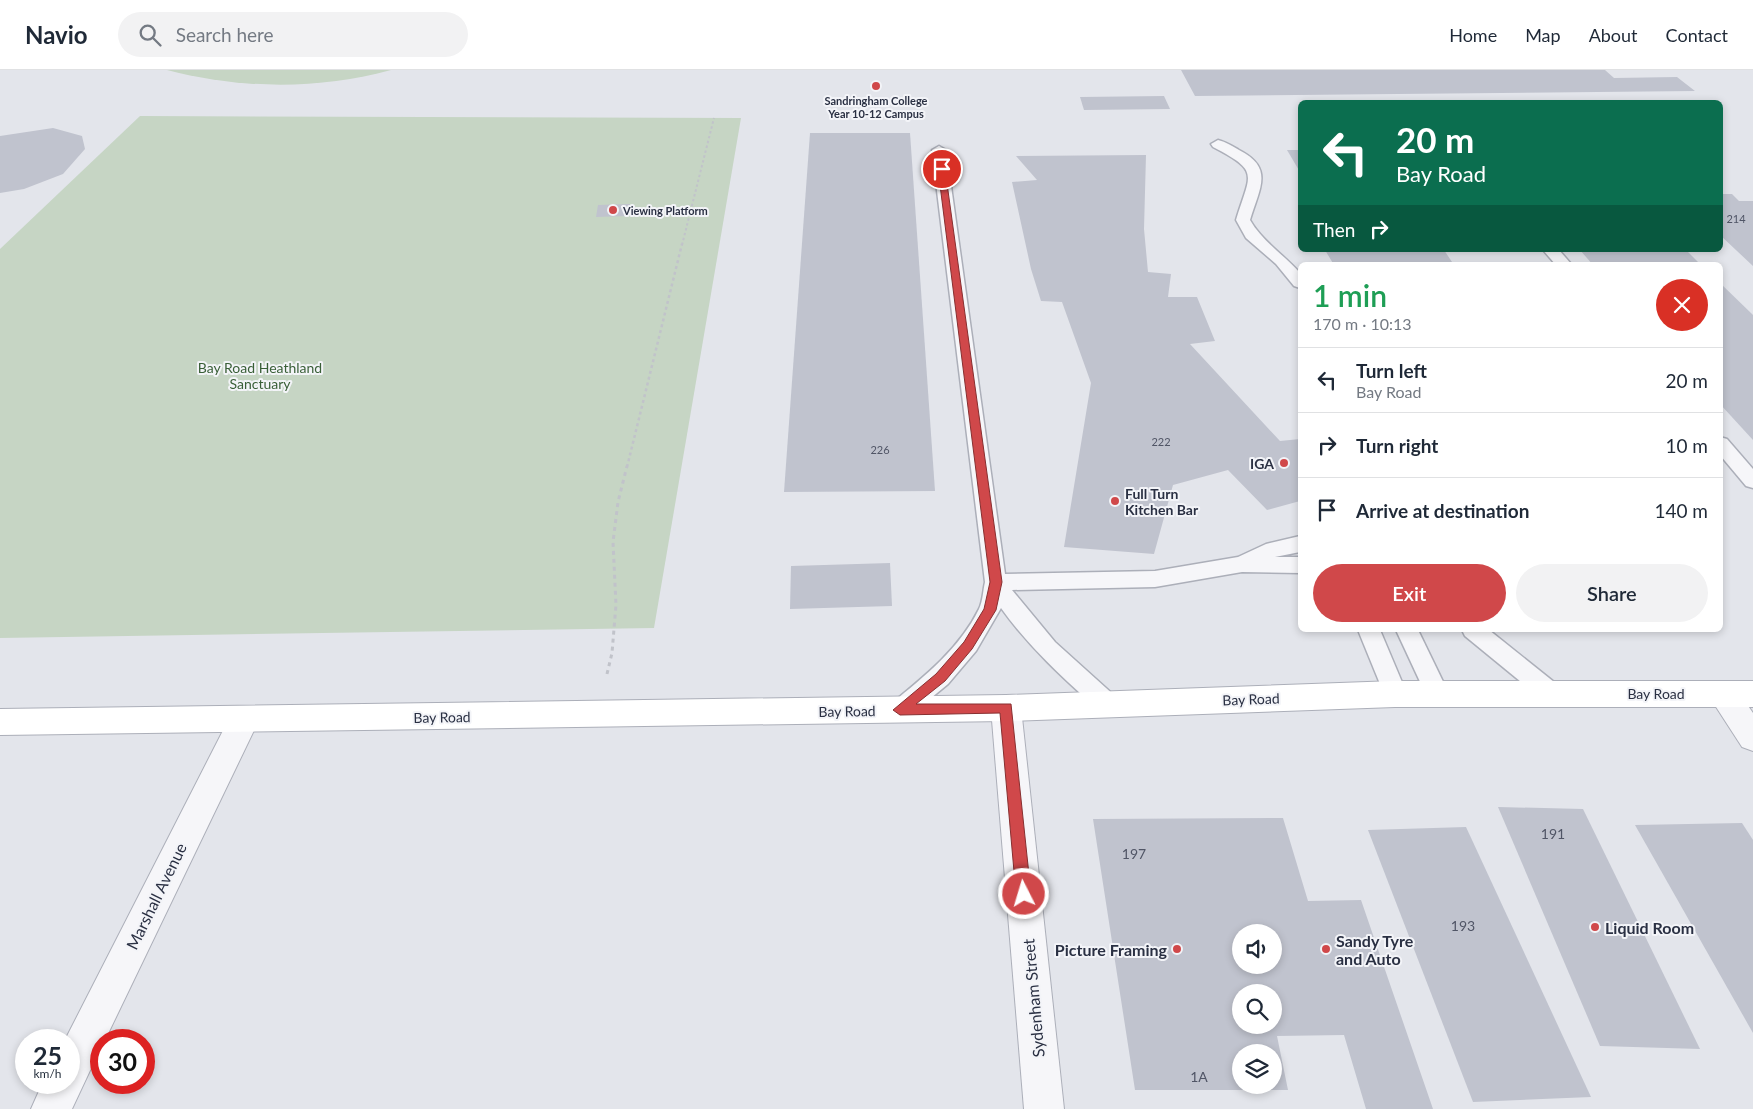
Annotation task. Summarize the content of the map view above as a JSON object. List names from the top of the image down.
{
  "streets": {
    "main road": ["Bay Road"],
    "street": ["Marshall Avenue", "Sydenham Street"]
  },
  "crossings": [
    ["Bay Road", "Marshall Avenue"],
    ["Bay Road", "Sydenham Street"]
  ],
  "parks": ["Bay Road Heathland Sanctuary"],
  "places": [
    "Sandringham College Year 10-12 Campus",
    "Viewing Platform",
    "IGA",
    "Full Turn Kitchen Bar",
    "Liquid Room",
    "Picture Framing",
    "Sandy Tyre and Auto"
  ],
  "house_numbers": [
    "214",
    "222",
    "226",
    "191",
    "197",
    "193",
    "1A"
  ],
  "page": {
    "header": "Navio",
    "search": "Search here",
    "nav": [
      "Home",
      "Map",
      "About",
      "Contact"
    ],
    "turn": ["20 m", "Bay Road"],
    "then": "Then",
    "heading": ["1 min", "170 m · 10:13"],
    "list": [
      {
        "name": "Turn left",
        "note": "Bay Road",
        "value": "20 m"
      },
      {
        "name": "Turn right",
        "value": "10 m"
      },
      {
        "name": "Arrive at destination",
        "value": "140 m"
      }
    ],
    "buttons": ["Exit", "Share"],
    "speed": "25 km/h",
    "limit": "30"
  }
}
